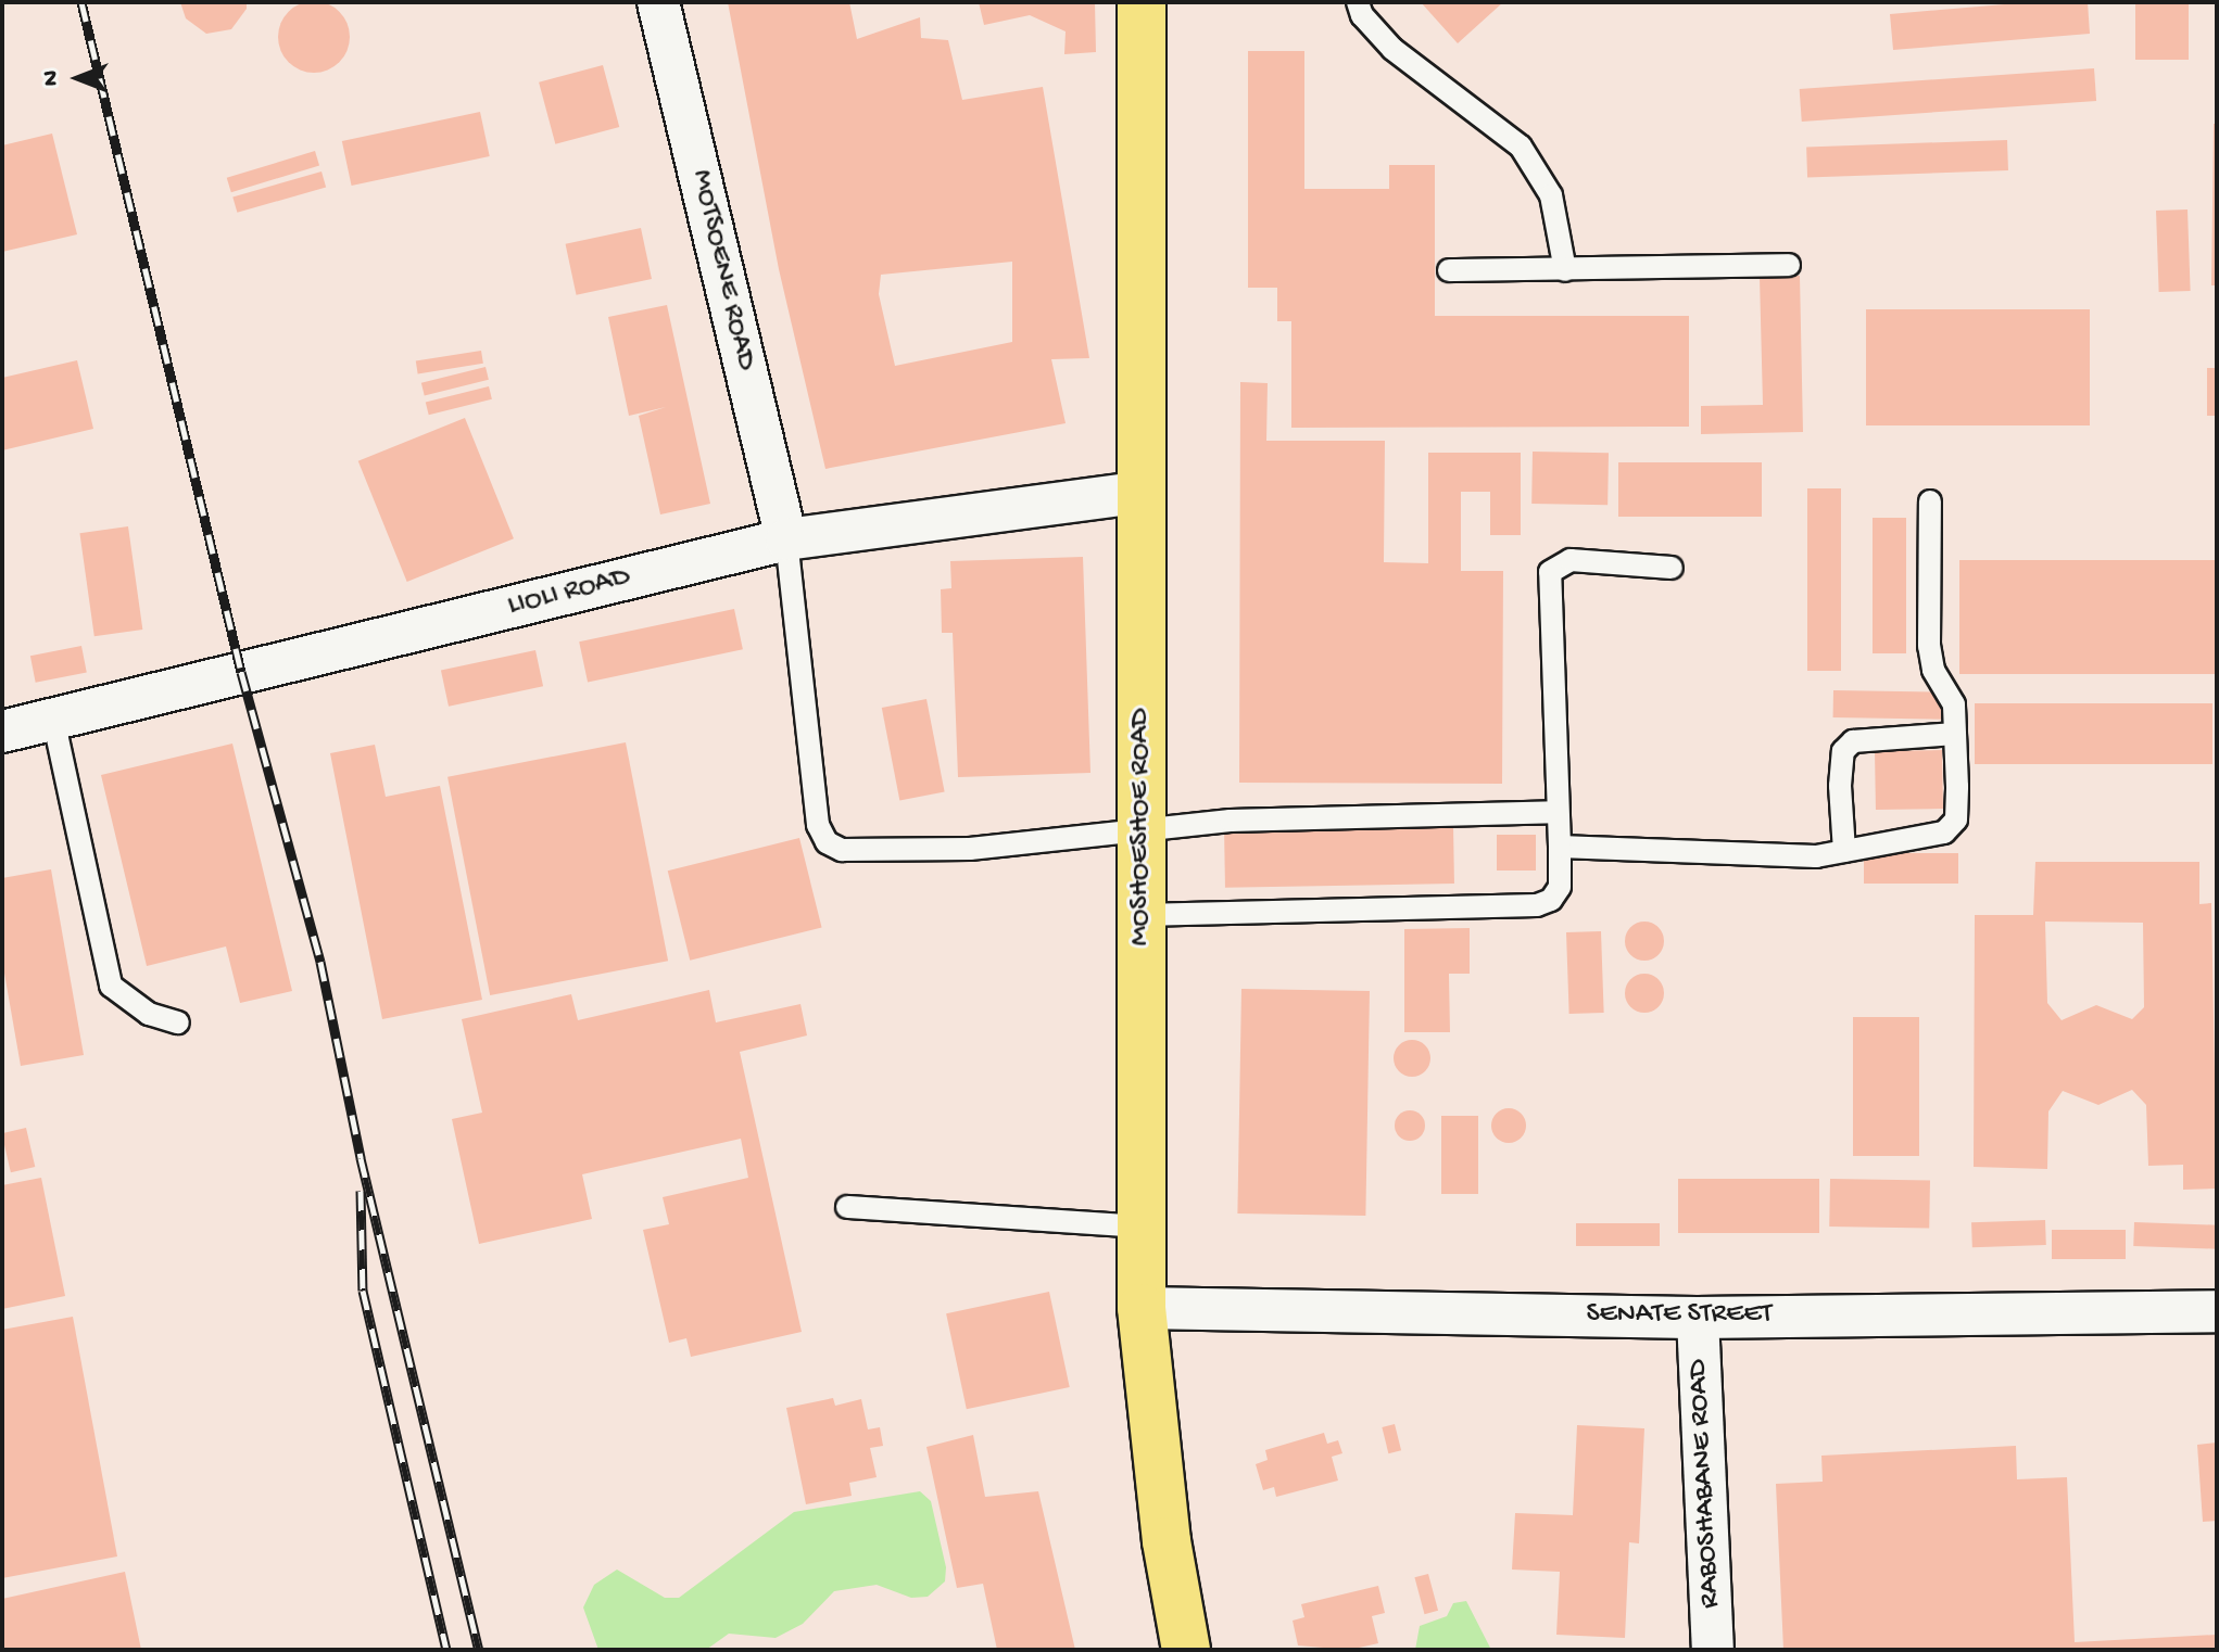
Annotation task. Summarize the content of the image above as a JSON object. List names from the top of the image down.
{
  "streets": {
    "main road": ["MOSHOESHOE ROAD"],
    "street": [
      "MOTSOENE ROAD",
      "LIOLI ROAD",
      "SENATE STREET",
      "RABOSHABANE ROAD"
    ]
  },
  "crossings": [
    ["MOTSOENE ROAD", "LIOLI ROAD"],
    ["LIOLI ROAD", "MOSHOESHOE ROAD"],
    ["MOSHOESHOE ROAD", "SENATE STREET"],
    ["SENATE STREET", "RABOSHABANE ROAD"]
  ],
  "north": "left"
}
